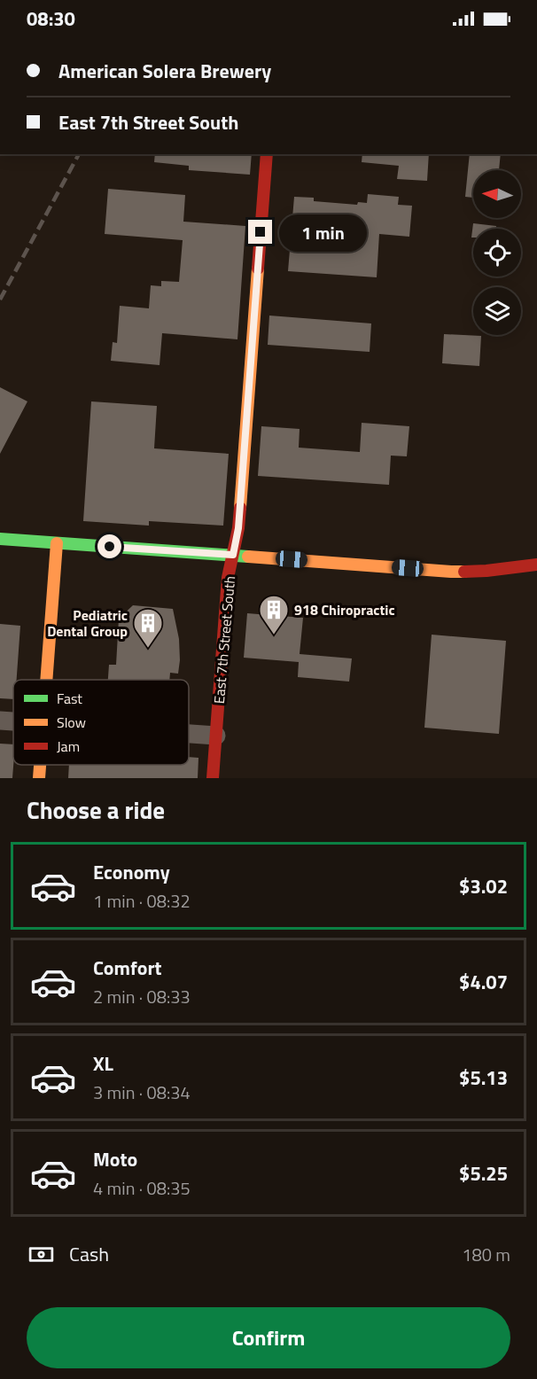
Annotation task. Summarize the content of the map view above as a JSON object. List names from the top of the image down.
{
  "streets": {
    "street": ["East 7th Street South"]
  },
  "places": {
    "building": ["918 Chiropractic", "Pediatric Dental Group"]
  },
  "legend": ["Fast", "Slow", "Jam"],
  "north": "left",
  "page": {
    "status": "08:30",
    "banner": ["American Solera Brewery", "East 7th Street South"],
    "bubble": "1 min",
    "heading": "Choose a ride",
    "list": [
      {
        "name": "Economy",
        "note": "1 min · 08:32",
        "value": "$3.02"
      },
      {
        "name": "Comfort",
        "note": "2 min · 08:33",
        "value": "$4.07"
      },
      {
        "name": "XL",
        "note": "3 min · 08:34",
        "value": "$5.13"
      },
      {
        "name": "Moto",
        "note": "4 min · 08:35",
        "value": "$5.25"
      }
    ],
    "pay": ["Cash", "180 m"],
    "buttons": "Confirm"
  }
}
